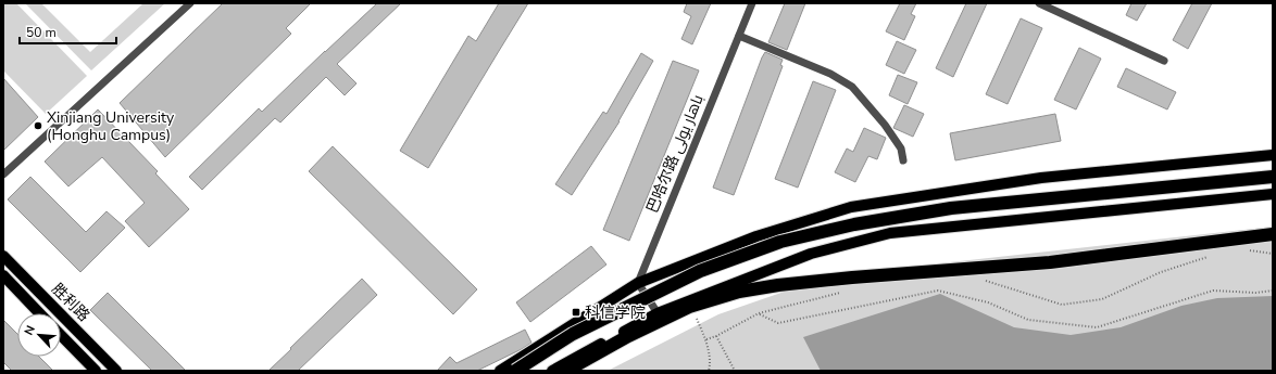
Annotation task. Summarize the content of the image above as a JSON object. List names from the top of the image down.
{
  "streets": {
    "main road": ["胜利路"],
    "street": ["巴哈尔路 باھار يولى"]
  },
  "places": {
    "other": ["Xinjiang University (Honghu Campus)"],
    "transit": ["科信学院"]
  },
  "scale_bar": "50 m",
  "north": "top left"
}
